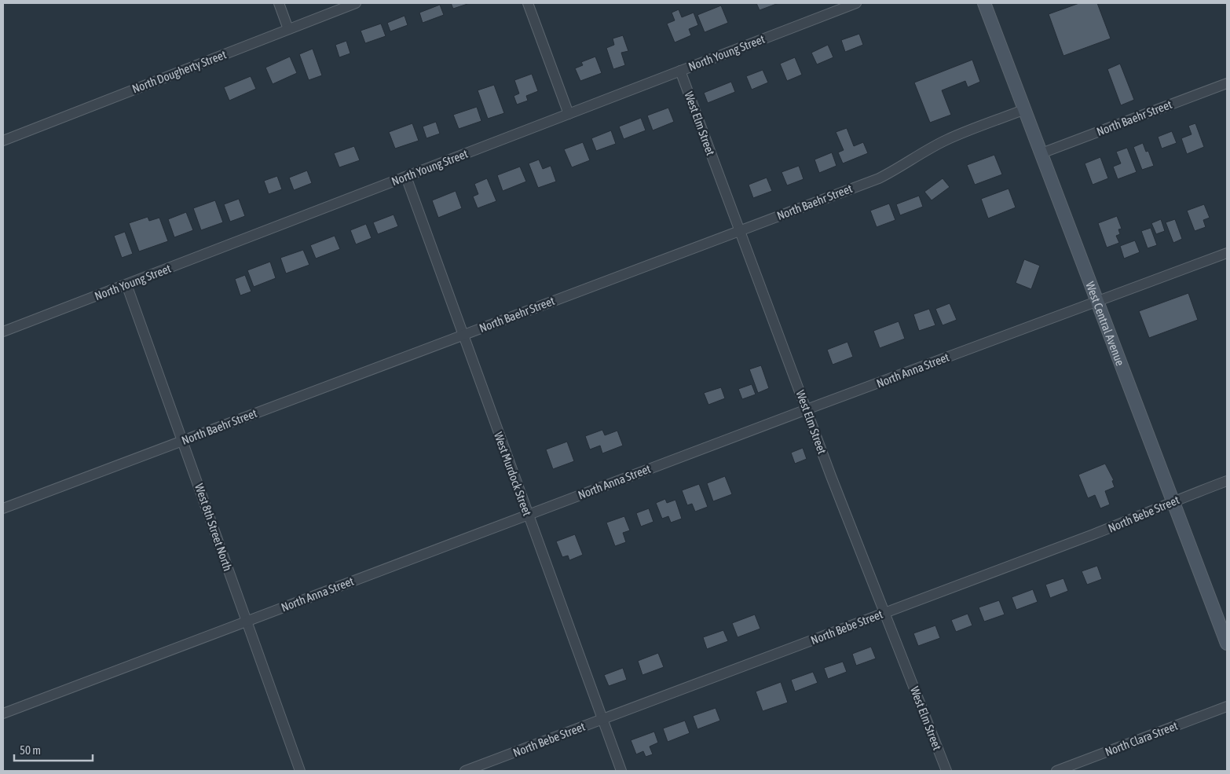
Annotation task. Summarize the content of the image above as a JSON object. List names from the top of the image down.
{
  "streets": {
    "main road": ["West Central Avenue"],
    "street": [
      "North Young Street",
      "North Dougherty Street",
      "North Baehr Street",
      "West Elm Street",
      "North Anna Street",
      "West Murdock Street",
      "North Bebe Street",
      "West 8th Street North",
      "North Clara Street"
    ]
  },
  "crossings": [
    ["North Young Street", "West Elm Street"],
    ["North Young Street", "West Murdock Street"],
    ["North Young Street", "West 8th Street North"],
    ["North Baehr Street", "West Elm Street"],
    ["North Baehr Street", "West Central Avenue"],
    ["North Baehr Street", "West Murdock Street"],
    ["North Baehr Street", "West 8th Street North"],
    ["West Elm Street", "North Anna Street"],
    ["West Elm Street", "North Bebe Street"],
    ["West Central Avenue", "North Anna Street"],
    ["West Central Avenue", "North Bebe Street"],
    ["North Anna Street", "West Murdock Street"],
    ["North Anna Street", "West 8th Street North"],
    ["West Murdock Street", "North Bebe Street"]
  ],
  "scale_bar": "50 m"
}
